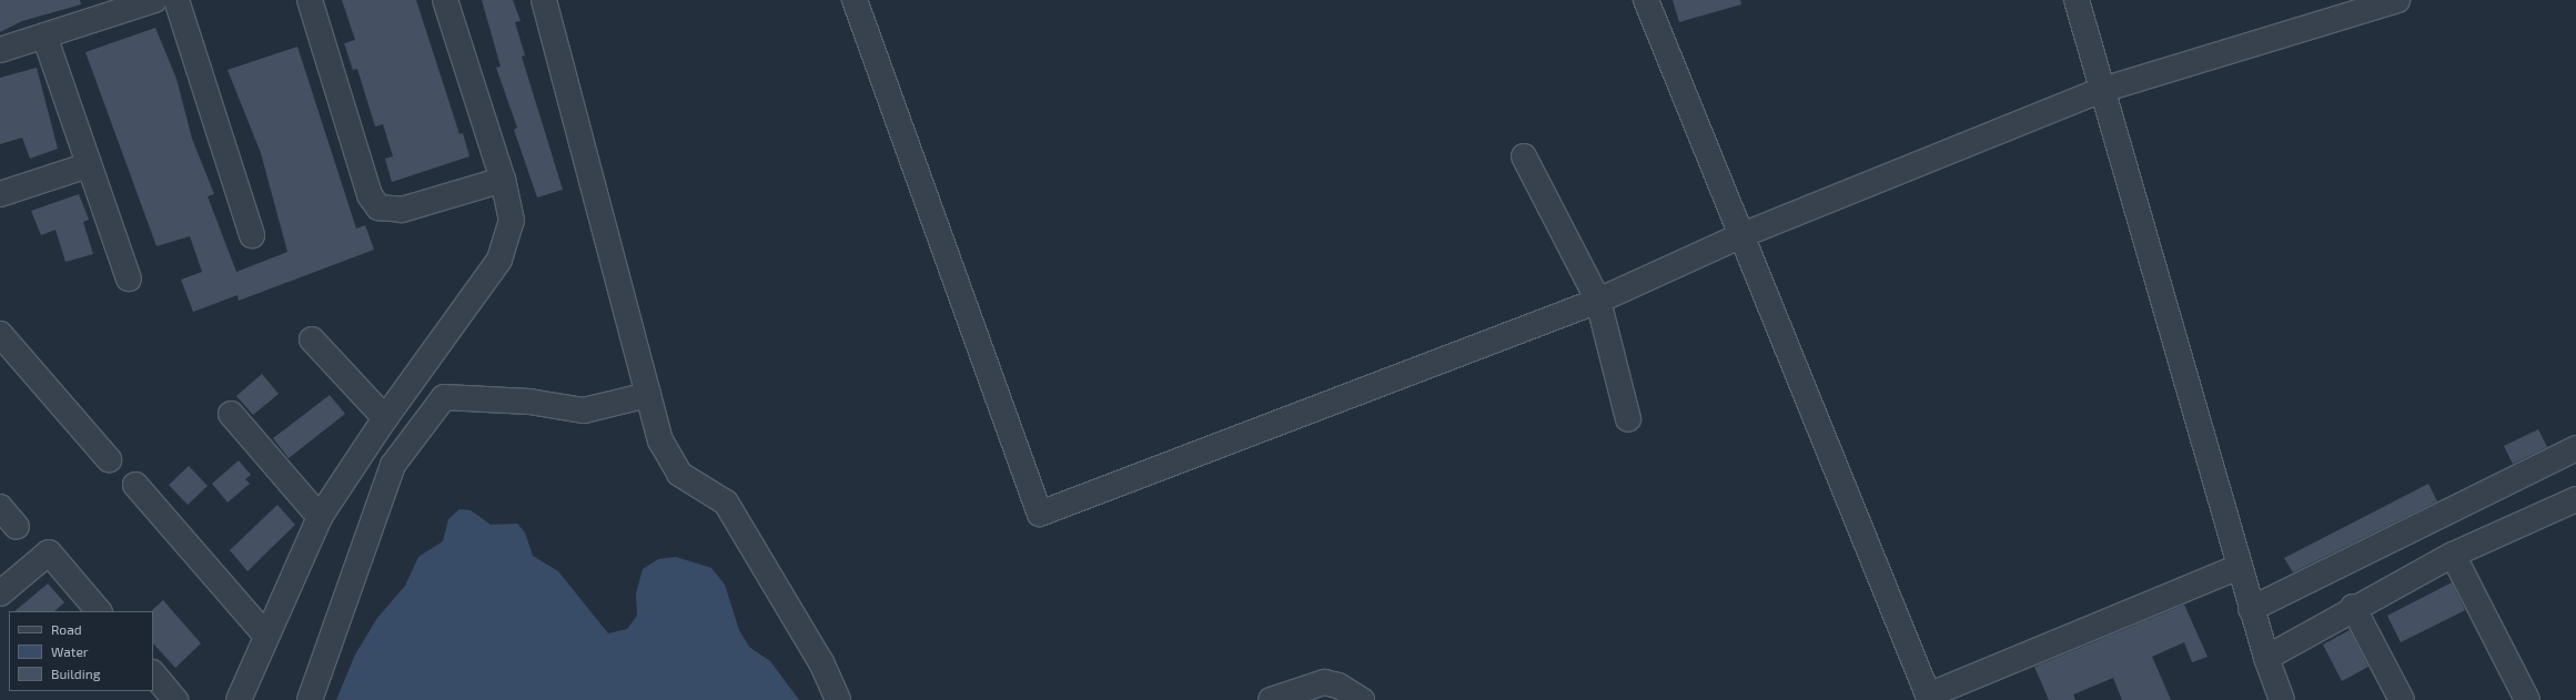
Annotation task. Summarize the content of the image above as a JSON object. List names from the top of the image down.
{
  "legend": ["Road", "Water", "Building"]
}
